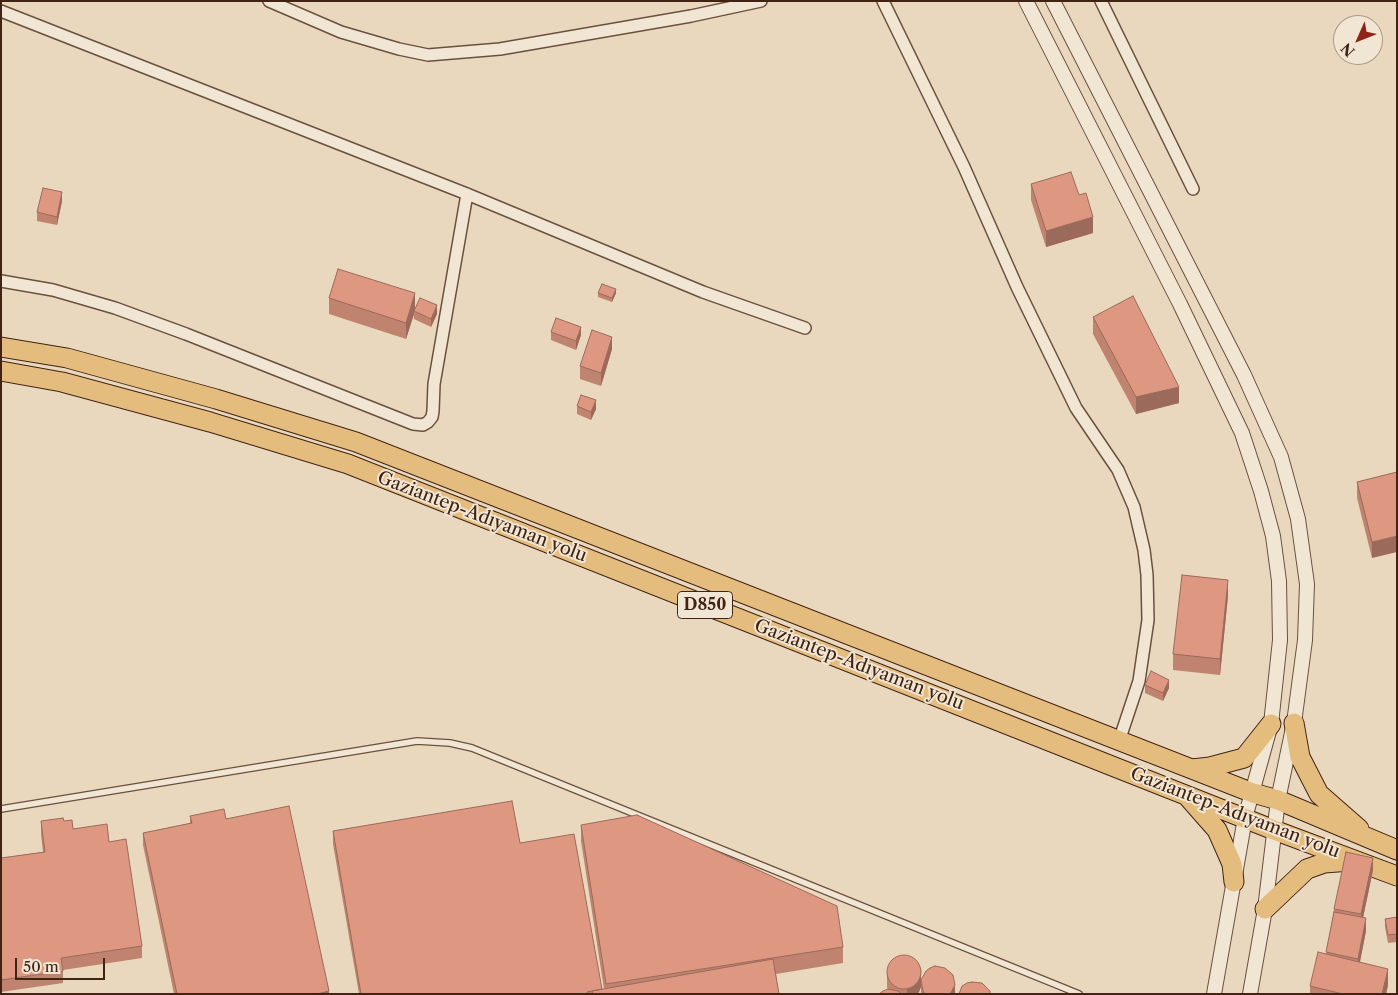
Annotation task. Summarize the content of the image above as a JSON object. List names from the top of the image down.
{
  "streets": {
    "highway": ["Gaziantep-Adıyaman yolu", "D850"]
  },
  "scale_bar": "50 m",
  "north": "bottom left"
}
